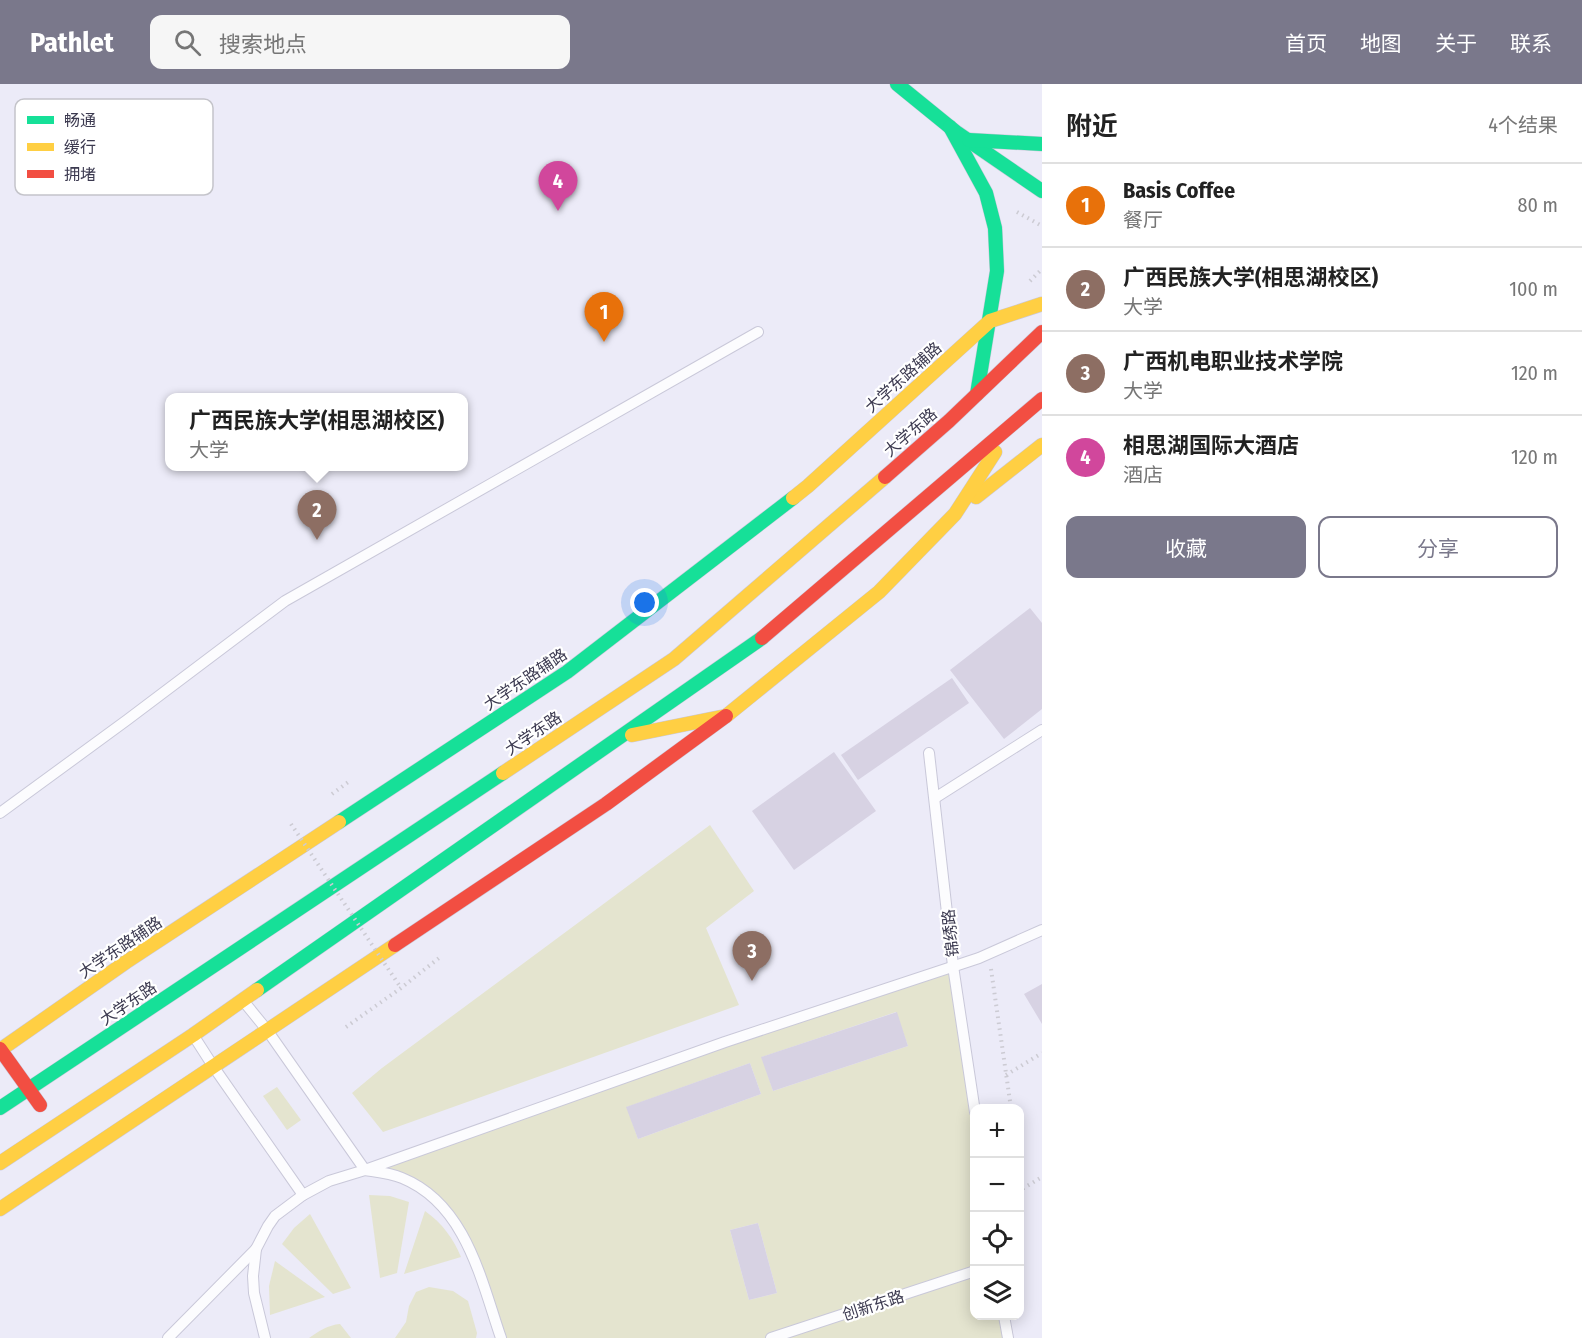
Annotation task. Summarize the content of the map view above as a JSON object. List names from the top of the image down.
{
  "streets": {
    "main road": ["大学东路辅路", "大学东路"],
    "lane": ["锦绣路", "创新东路"]
  },
  "legend": ["畅通", "缓行", "拥堵"],
  "page": {
    "header": "Pathlet",
    "search": "搜索地点",
    "nav": [
      "首页",
      "地图",
      "关于",
      "联系"
    ],
    "heading": ["附近", "4个结果"],
    "pins": [
      "4",
      "1",
      "2",
      "3"
    ],
    "list": [
      {
        "mark": "1",
        "name": "Basis Coffee",
        "note": "餐厅",
        "value": "80 m"
      },
      {
        "mark": "2",
        "name": "广西民族大学(相思湖校区)",
        "note": "大学",
        "value": "100 m"
      },
      {
        "mark": "3",
        "name": "广西机电职业技术学院",
        "note": "大学",
        "value": "120 m"
      },
      {
        "mark": "4",
        "name": "相思湖国际大酒店",
        "note": "酒店",
        "value": "120 m"
      }
    ],
    "popup": ["广西民族大学(相思湖校区)", "大学"],
    "buttons": ["收藏", "分享"],
    "map_buttons": ["+", "−"]
  }
}
